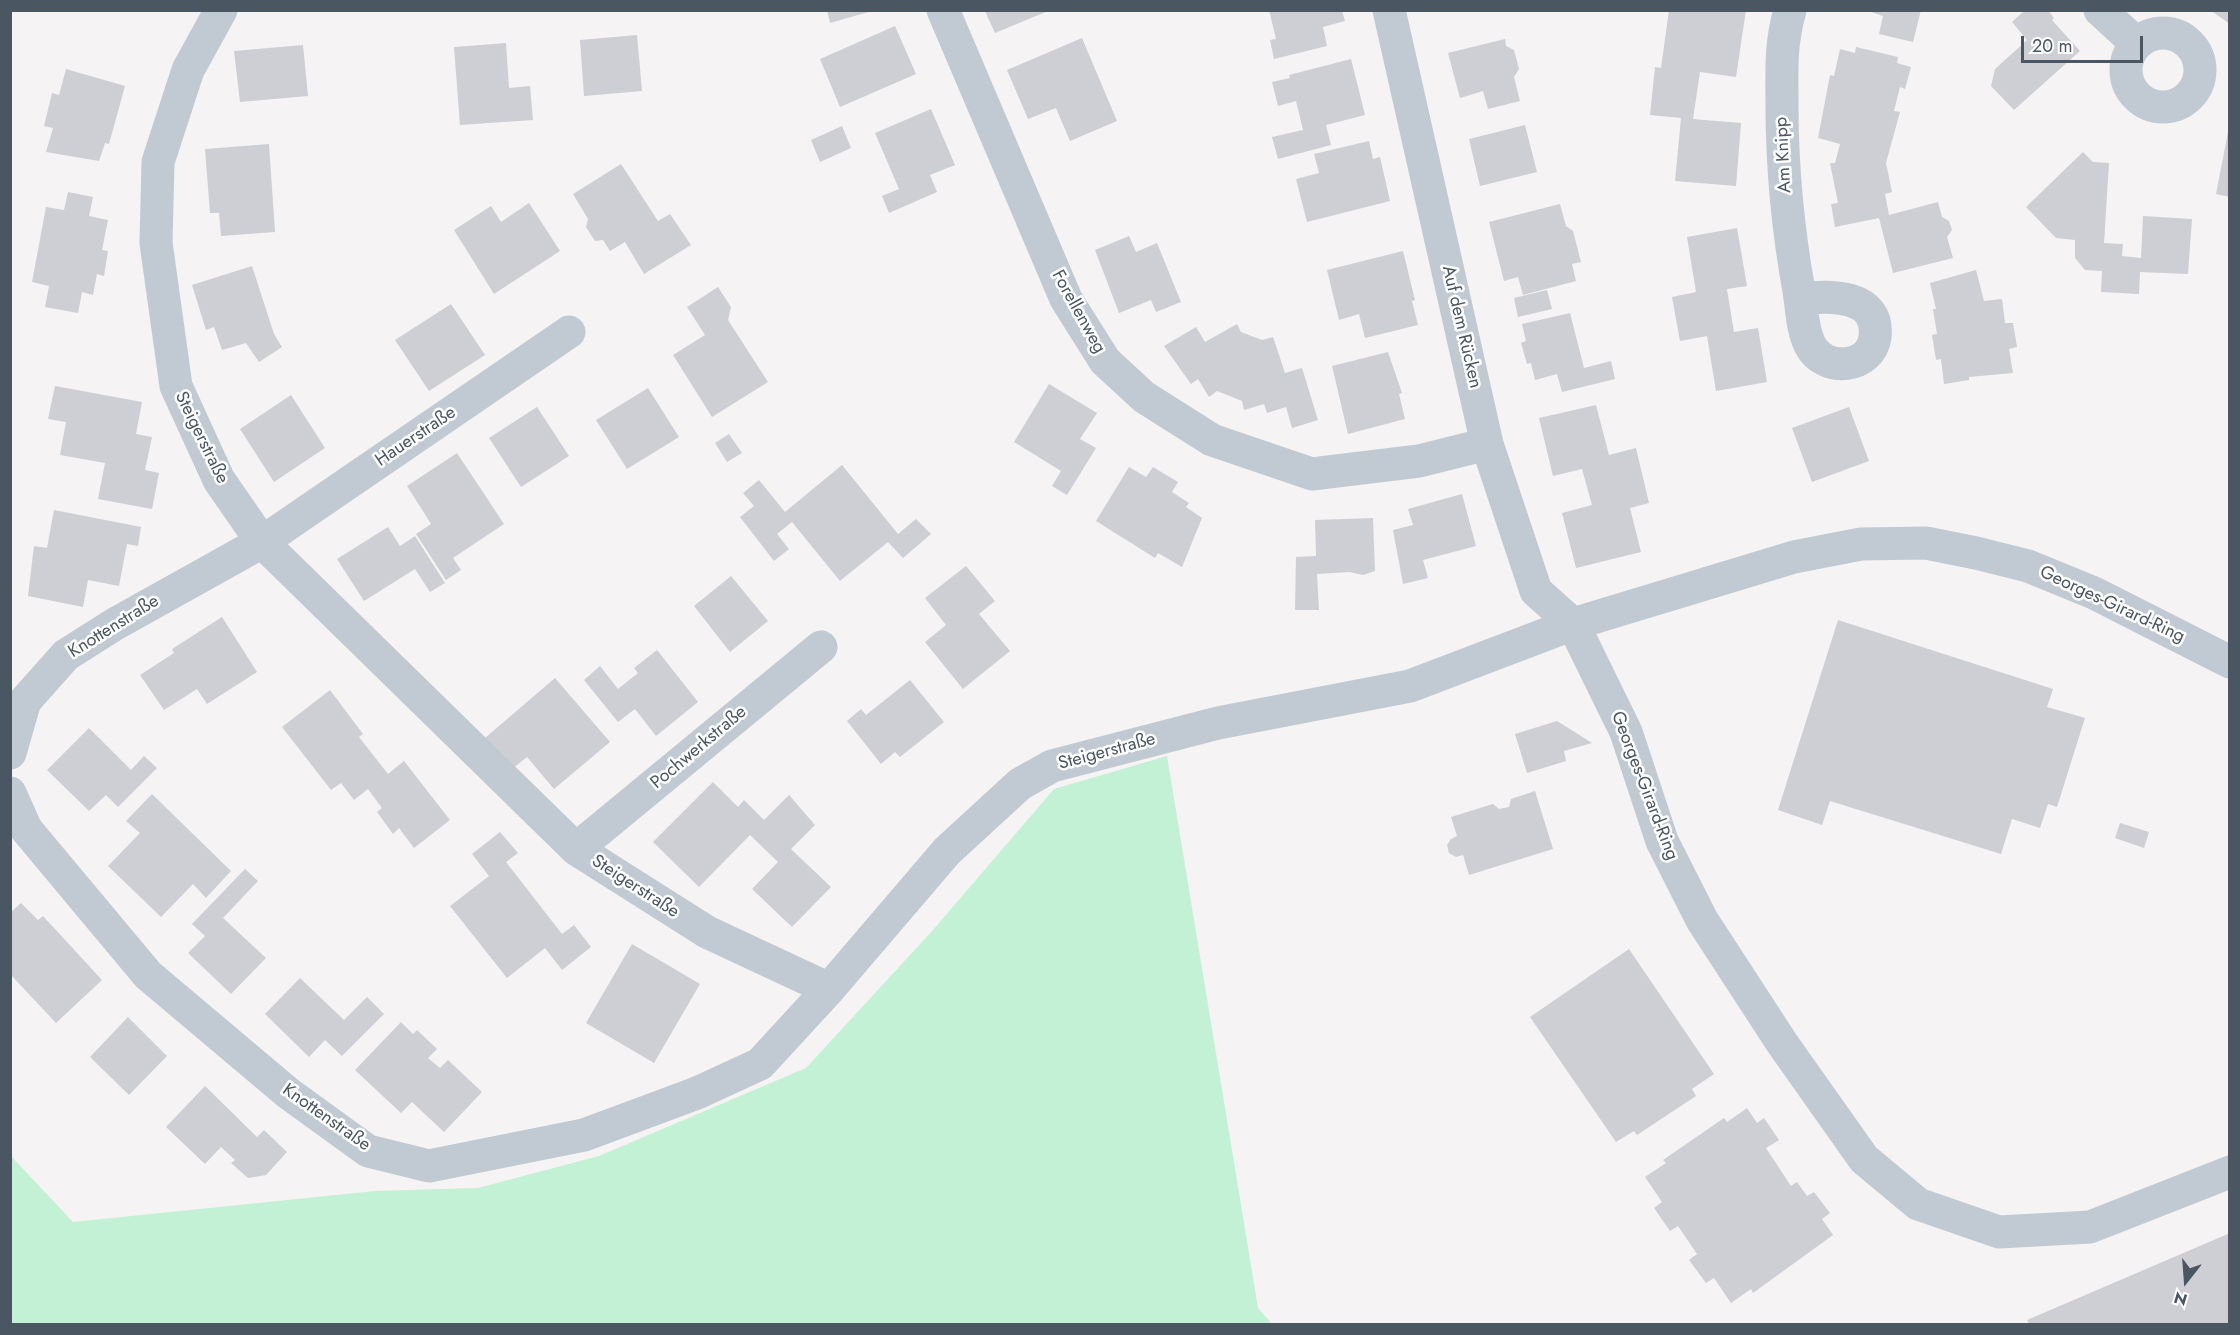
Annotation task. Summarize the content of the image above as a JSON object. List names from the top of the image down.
{
  "streets": {
    "street": [
      "Am Knipp",
      "Forellenweg",
      "Auf dem Rücken",
      "Hauerstraße",
      "Steigerstraße",
      "Georges-Girard-Ring",
      "Knottenstraße",
      "Pochwerkstraße"
    ]
  },
  "crossings": [
    ["Forellenweg", "Auf dem Rücken"],
    ["Auf dem Rücken", "Steigerstraße"],
    ["Auf dem Rücken", "Georges-Girard-Ring"],
    ["Hauerstraße", "Steigerstraße"],
    ["Hauerstraße", "Knottenstraße"],
    ["Steigerstraße", "Georges-Girard-Ring"],
    ["Steigerstraße", "Knottenstraße"],
    ["Steigerstraße", "Pochwerkstraße"]
  ],
  "scale_bar": "20 m",
  "north": "bottom"
}
